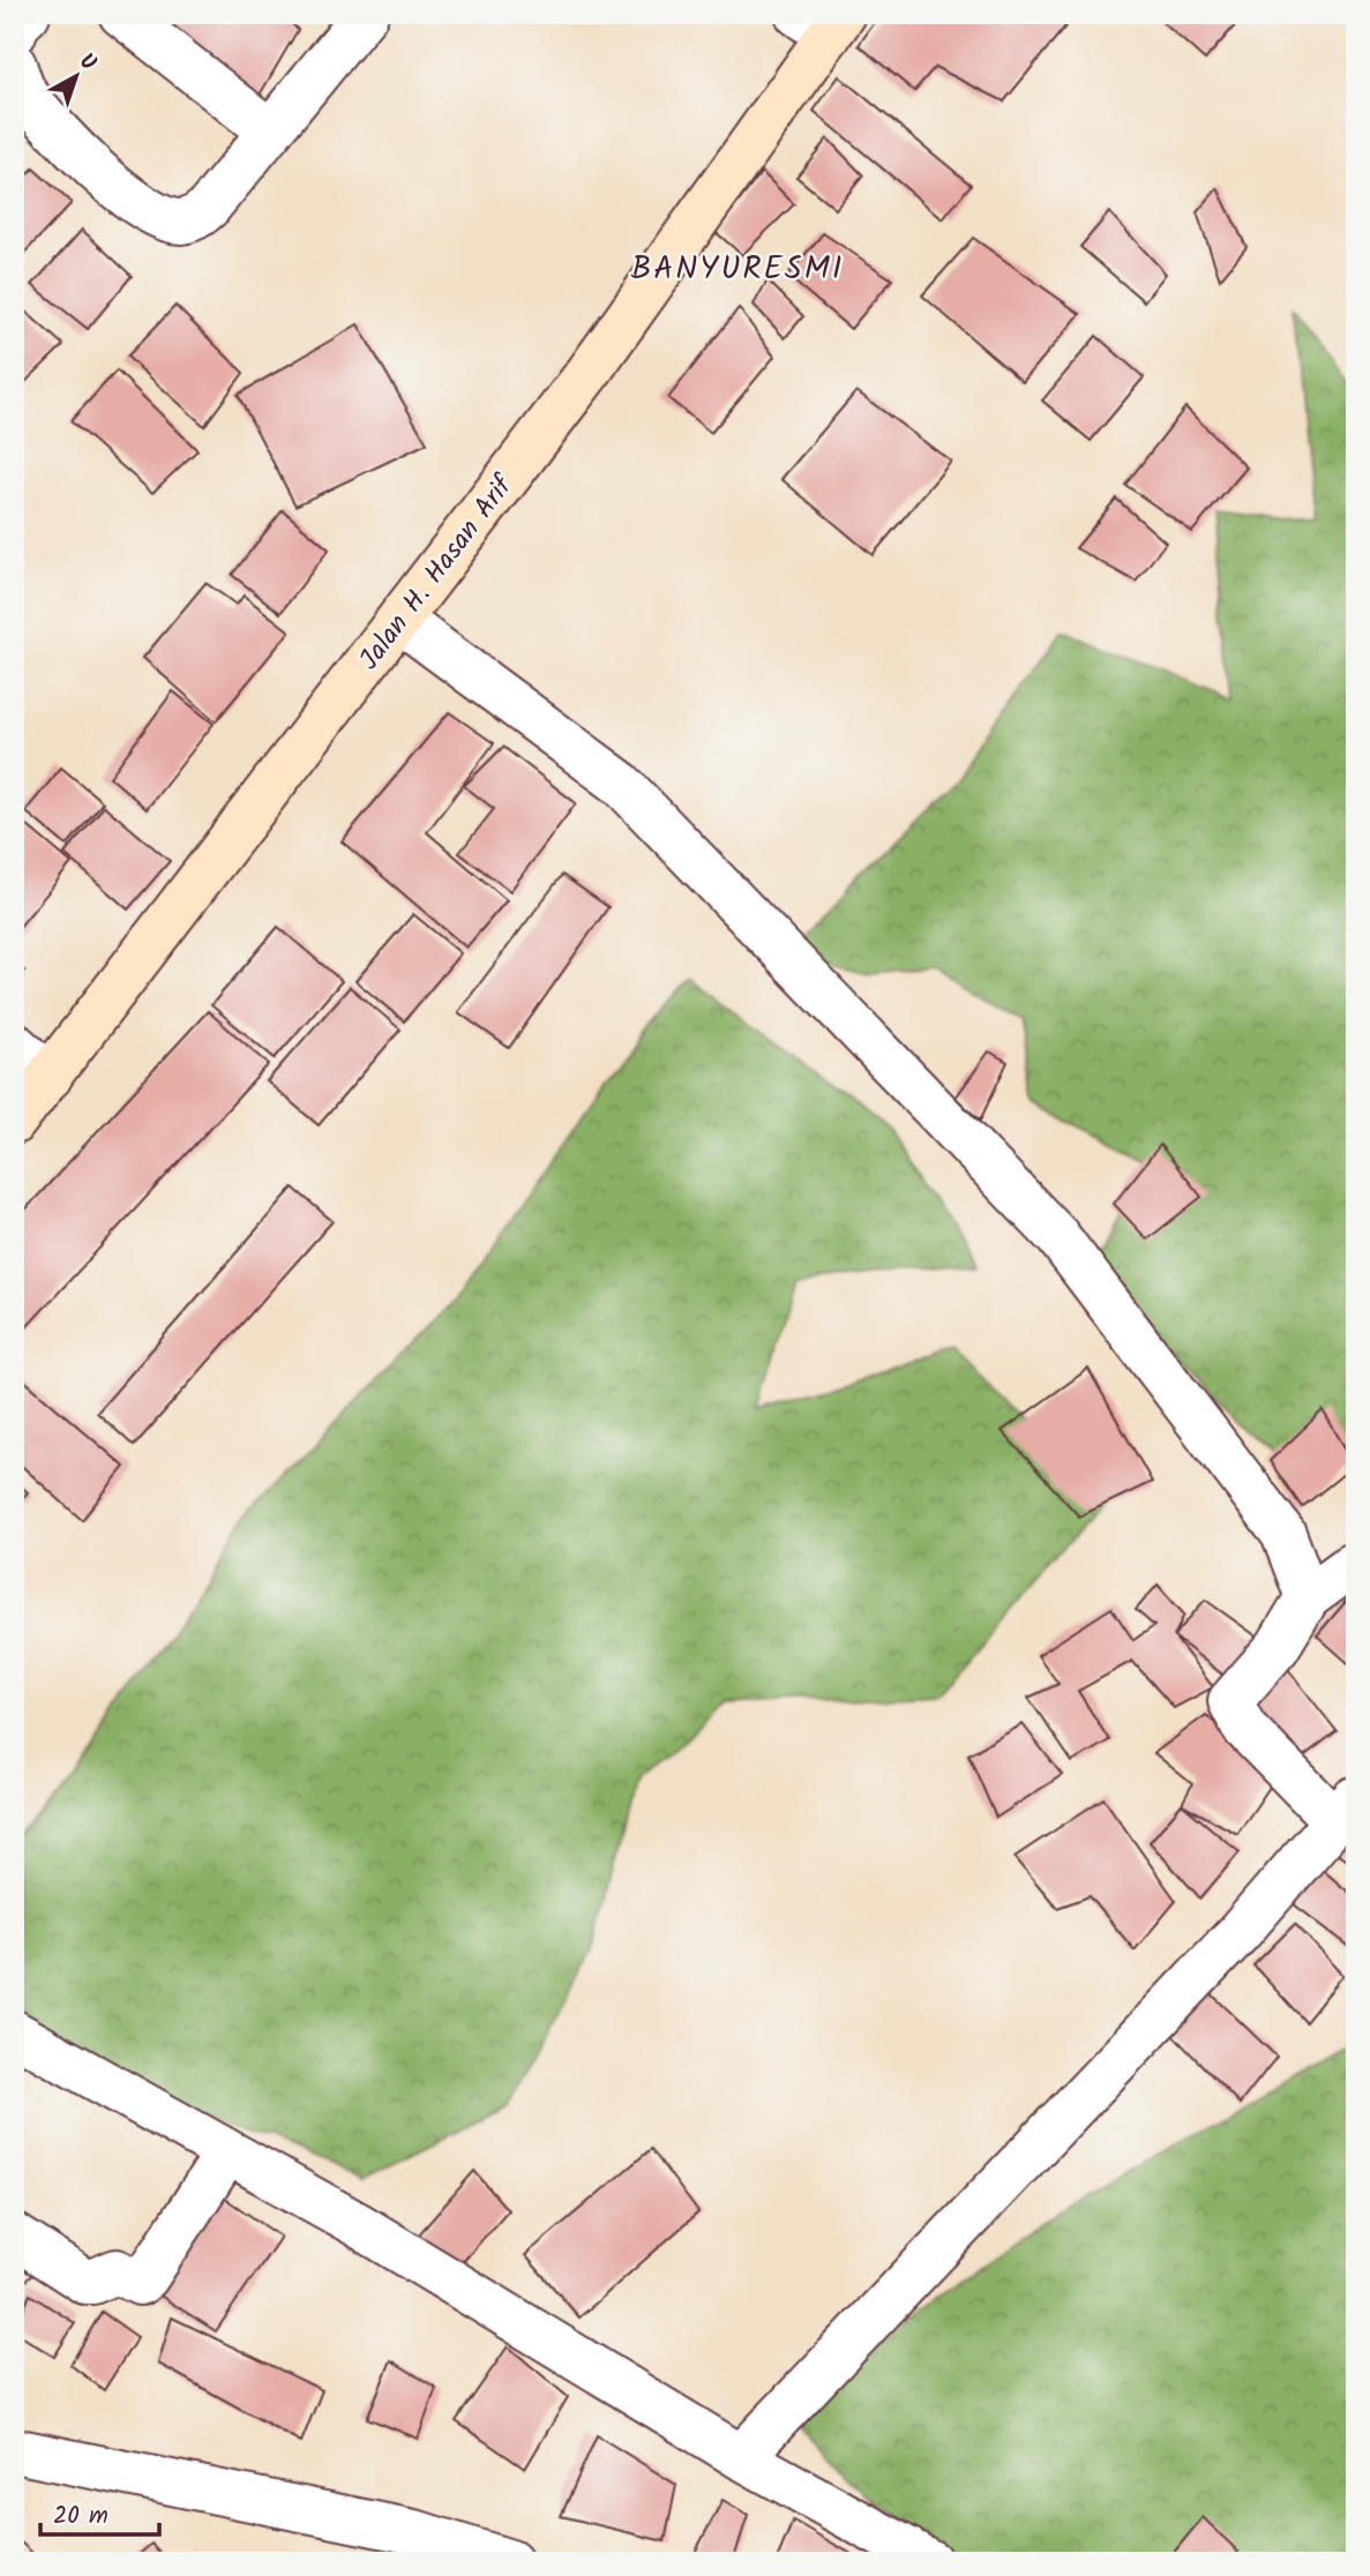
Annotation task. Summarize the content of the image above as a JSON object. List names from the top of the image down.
{
  "streets": {
    "main road": ["Jalan H. Hasan Arif"]
  },
  "districts": ["BANYURESMI"],
  "scale_bar": "20 m",
  "north": "top right"
}
